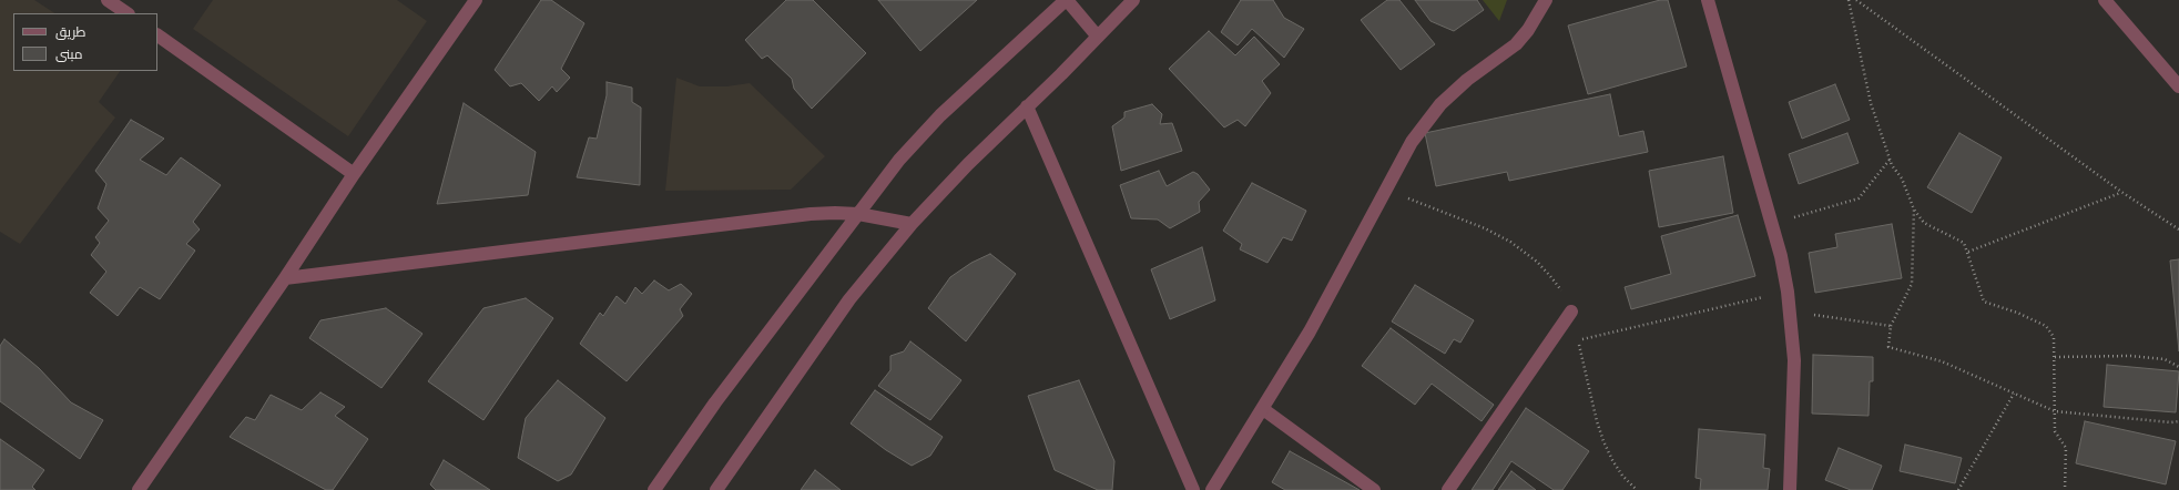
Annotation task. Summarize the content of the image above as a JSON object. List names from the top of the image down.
{
  "legend": ["طريق", "مبنى"]
}
